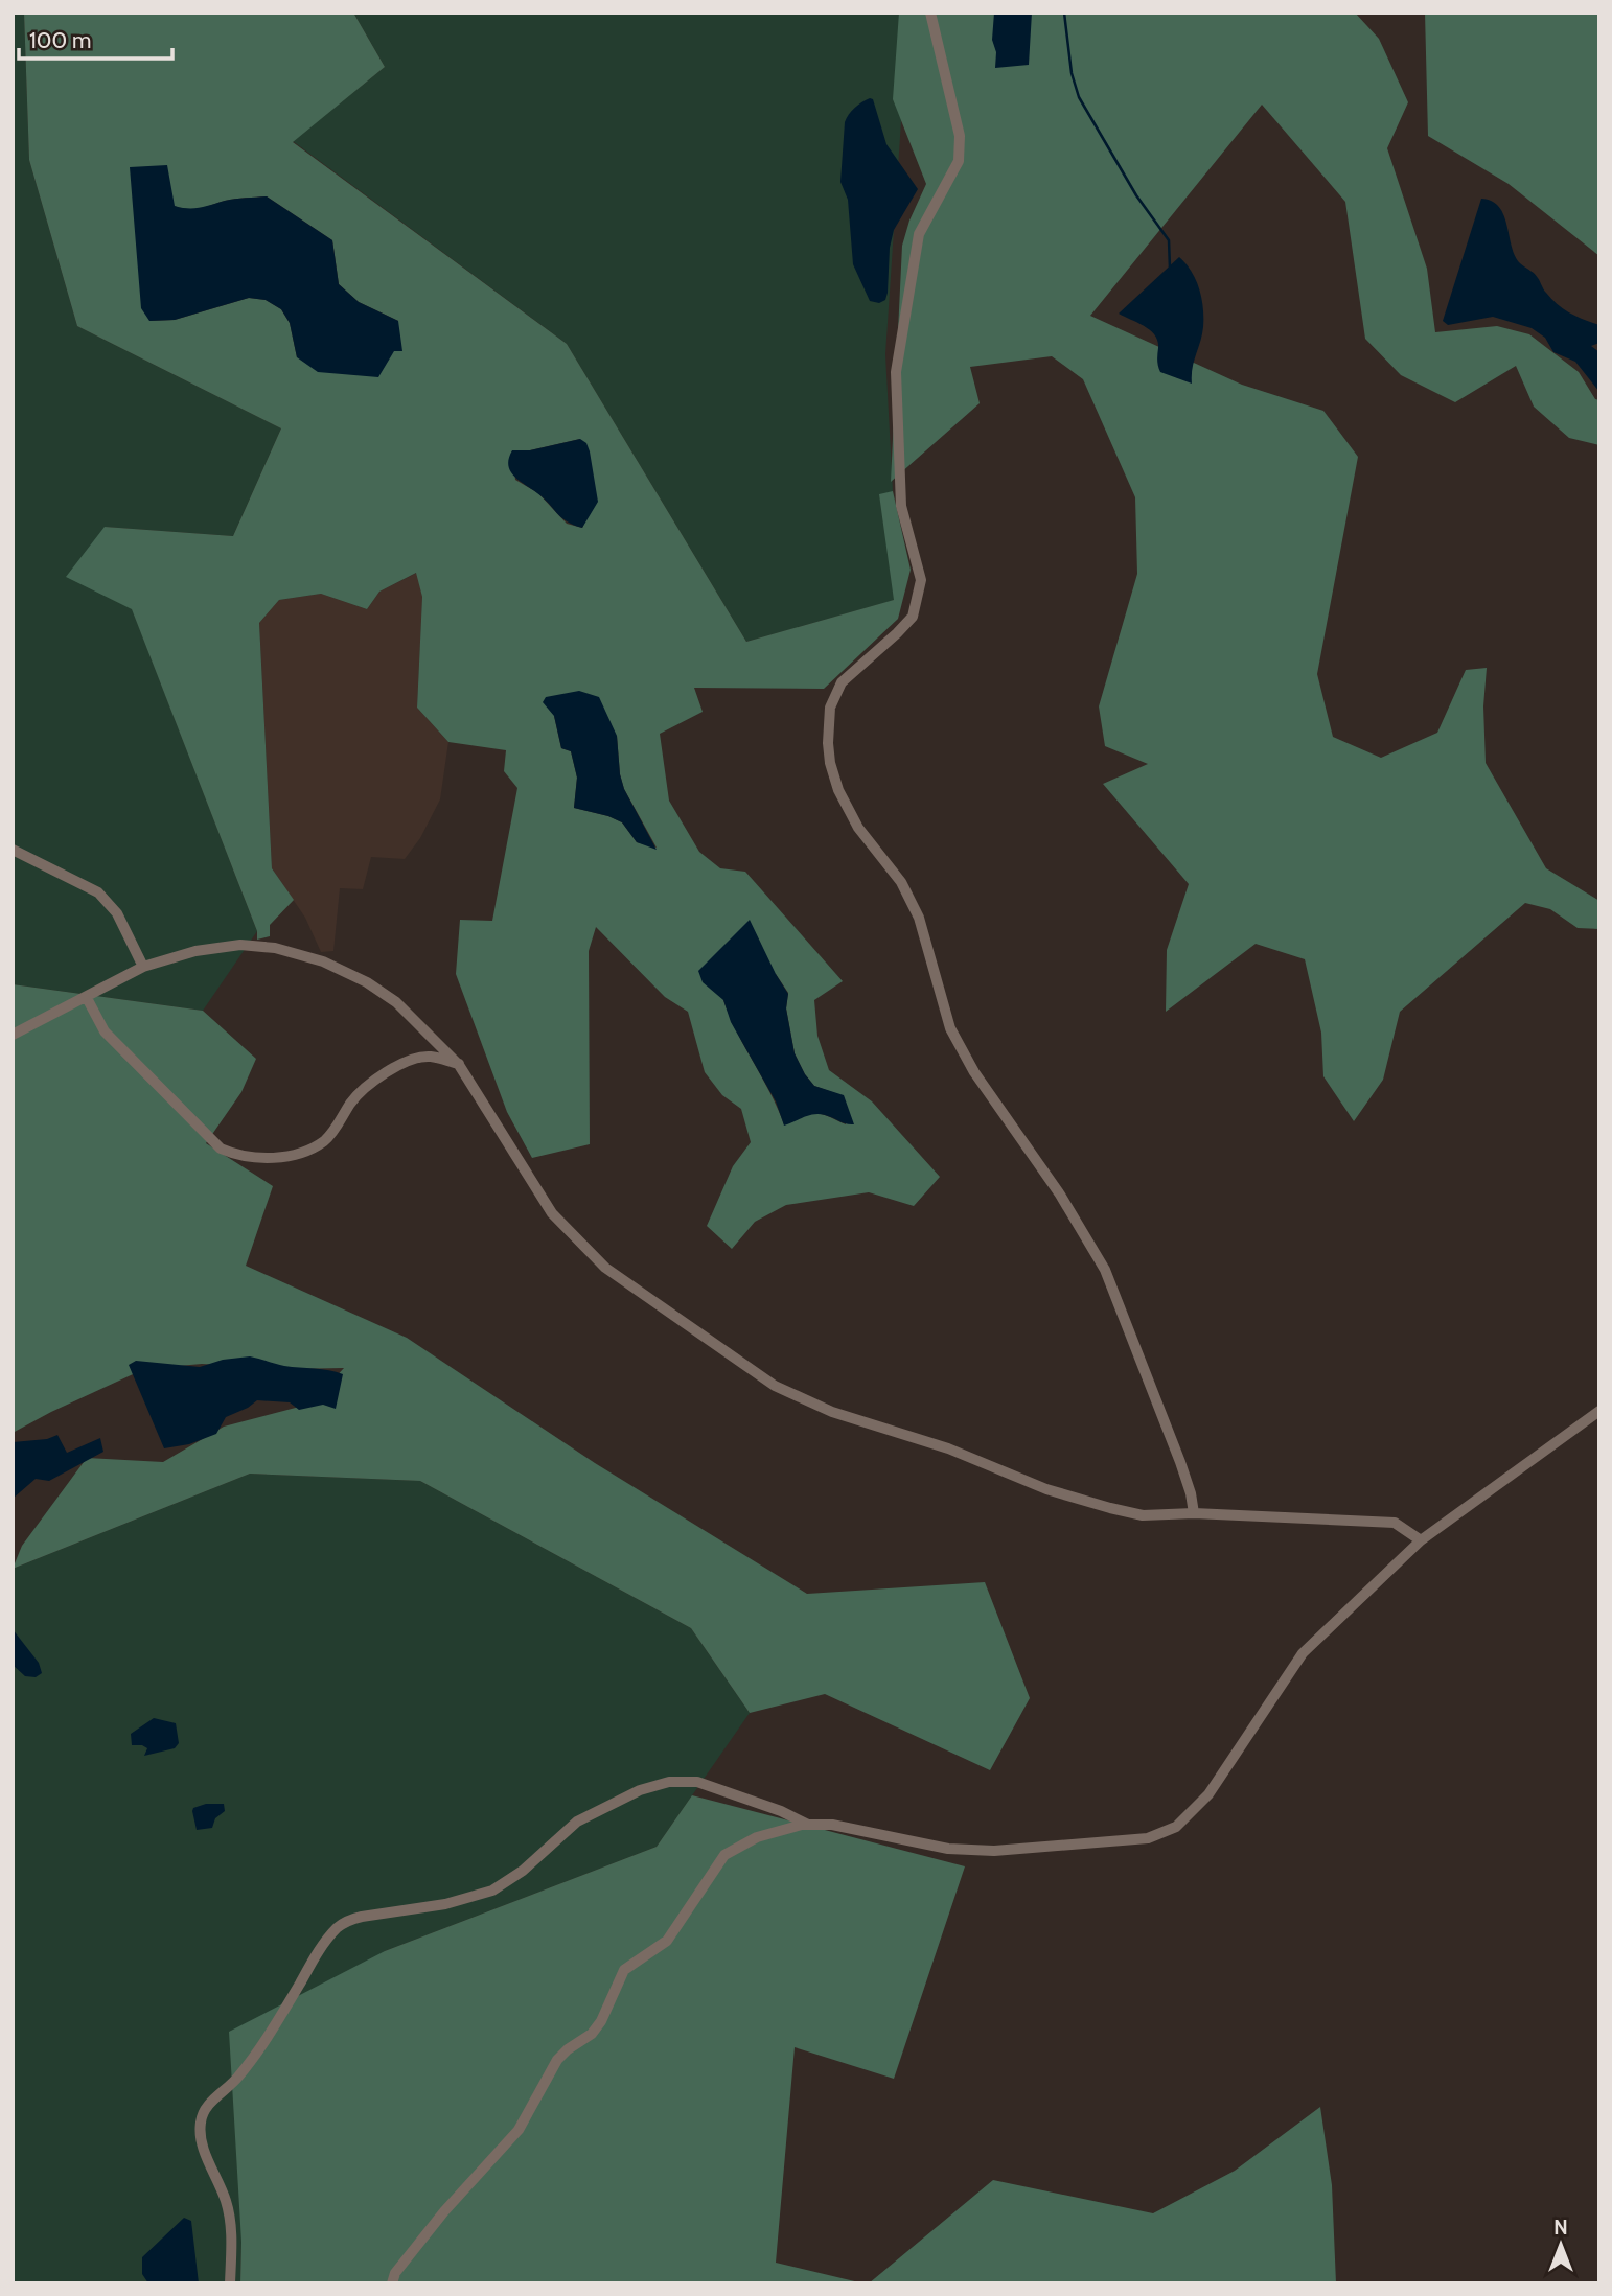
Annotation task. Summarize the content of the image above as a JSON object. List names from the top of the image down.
{
  "scale_bar": "100 m",
  "north": "top"
}
